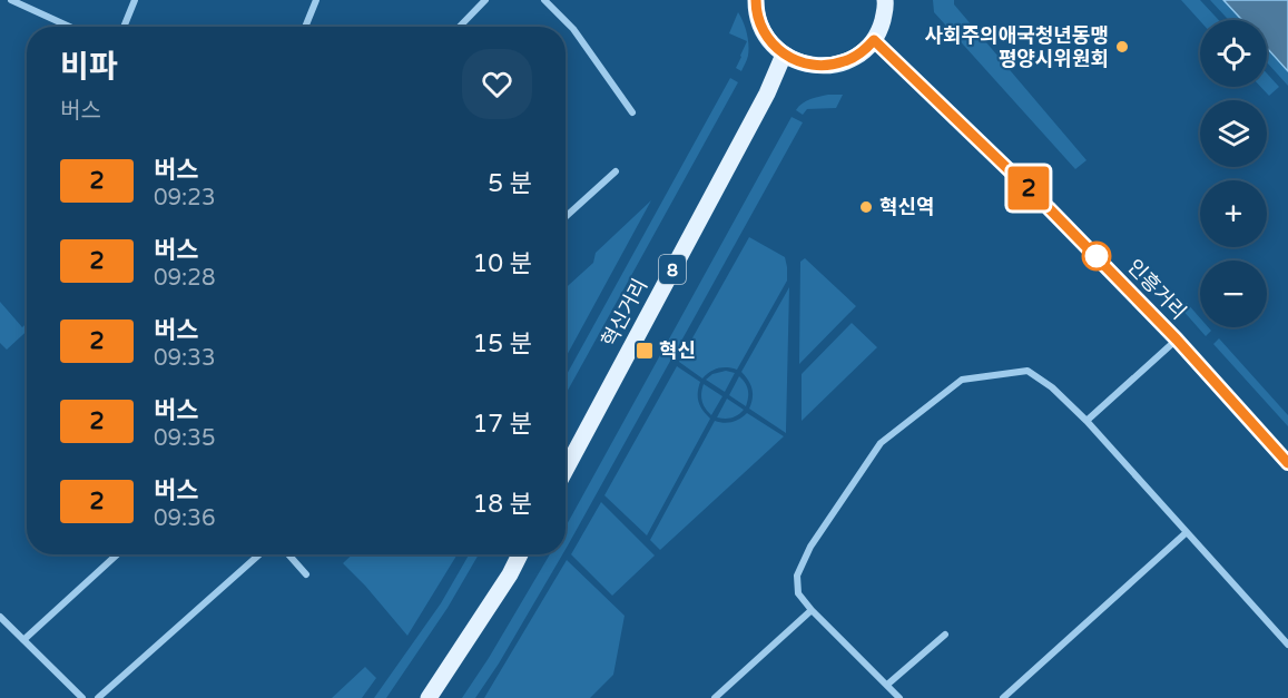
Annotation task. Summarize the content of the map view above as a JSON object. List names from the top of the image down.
{
  "streets": {
    "main road": ["8", "인흥거리", "혁신거리"]
  },
  "places": {
    "other": ["사회주의애국청년동맹 평양시위원회", "혁신역"],
    "transit": ["혁신"]
  },
  "lines": ["bus line 2"],
  "page": {
    "on_map": "2",
    "map_buttons": ["+", "−"],
    "heading": ["비파", "버스"],
    "list": [
      {
        "mark": "2",
        "name": "버스",
        "note": "09:23",
        "value": "5 분"
      },
      {
        "mark": "2",
        "name": "버스",
        "note": "09:28",
        "value": "10 분"
      },
      {
        "mark": "2",
        "name": "버스",
        "note": "09:33",
        "value": "15 분"
      },
      {
        "mark": "2",
        "name": "버스",
        "note": "09:35",
        "value": "17 분"
      },
      {
        "mark": "2",
        "name": "버스",
        "note": "09:36",
        "value": "18 분"
      }
    ]
  }
}
